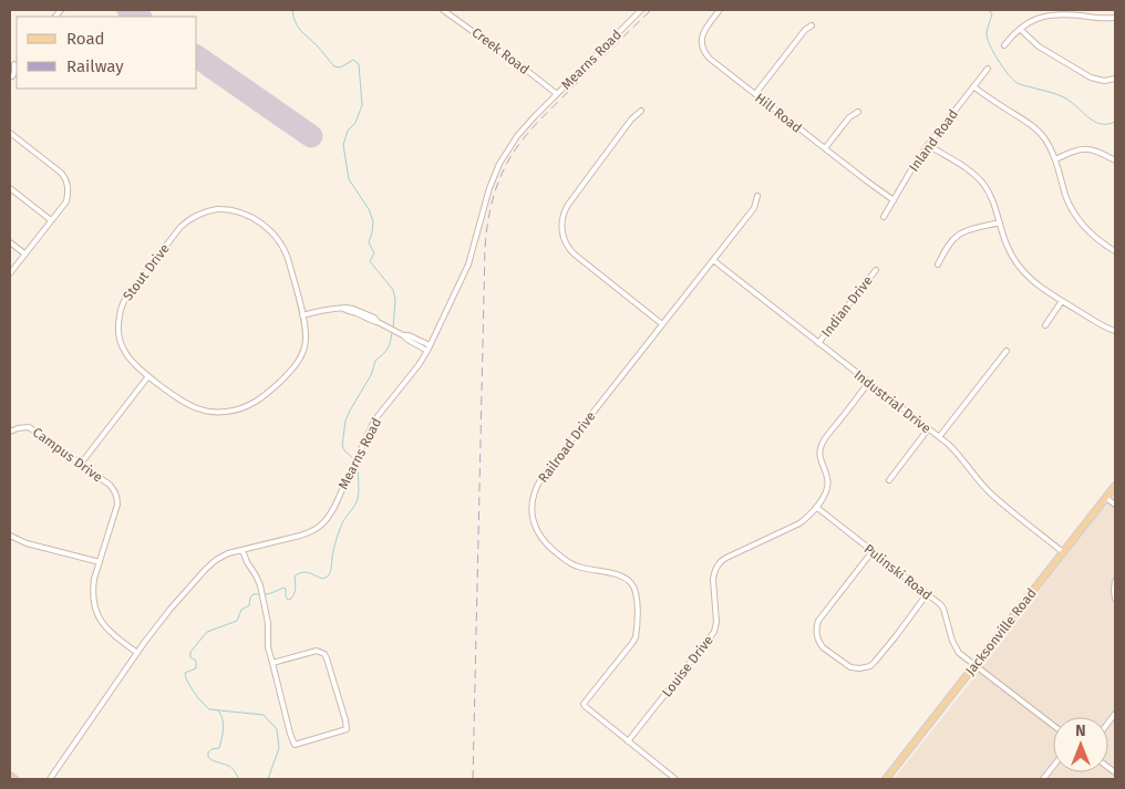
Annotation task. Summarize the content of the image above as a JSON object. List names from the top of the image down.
{
  "streets": {
    "main road": ["Jacksonville Road"],
    "street": [
      "Creek Road",
      "Mearns Road",
      "Hill Road",
      "Inland Road",
      "Stout Drive",
      "Indian Drive",
      "Industrial Drive",
      "Railroad Drive",
      "Campus Drive",
      "Pulinski Road",
      "Louise Drive"
    ]
  },
  "crossings": [
    ["Creek Road", "Mearns Road"],
    ["Mearns Road", "Campus Drive"],
    ["Hill Road", "Inland Road"],
    ["Indian Drive", "Industrial Drive"],
    ["Industrial Drive", "Railroad Drive"],
    ["Industrial Drive", "Jacksonville Road"],
    ["Railroad Drive", "Louise Drive"],
    ["Pulinski Road", "Jacksonville Road"],
    ["Pulinski Road", "Louise Drive"]
  ],
  "legend": ["Road", "Railway"],
  "north": "top"
}
